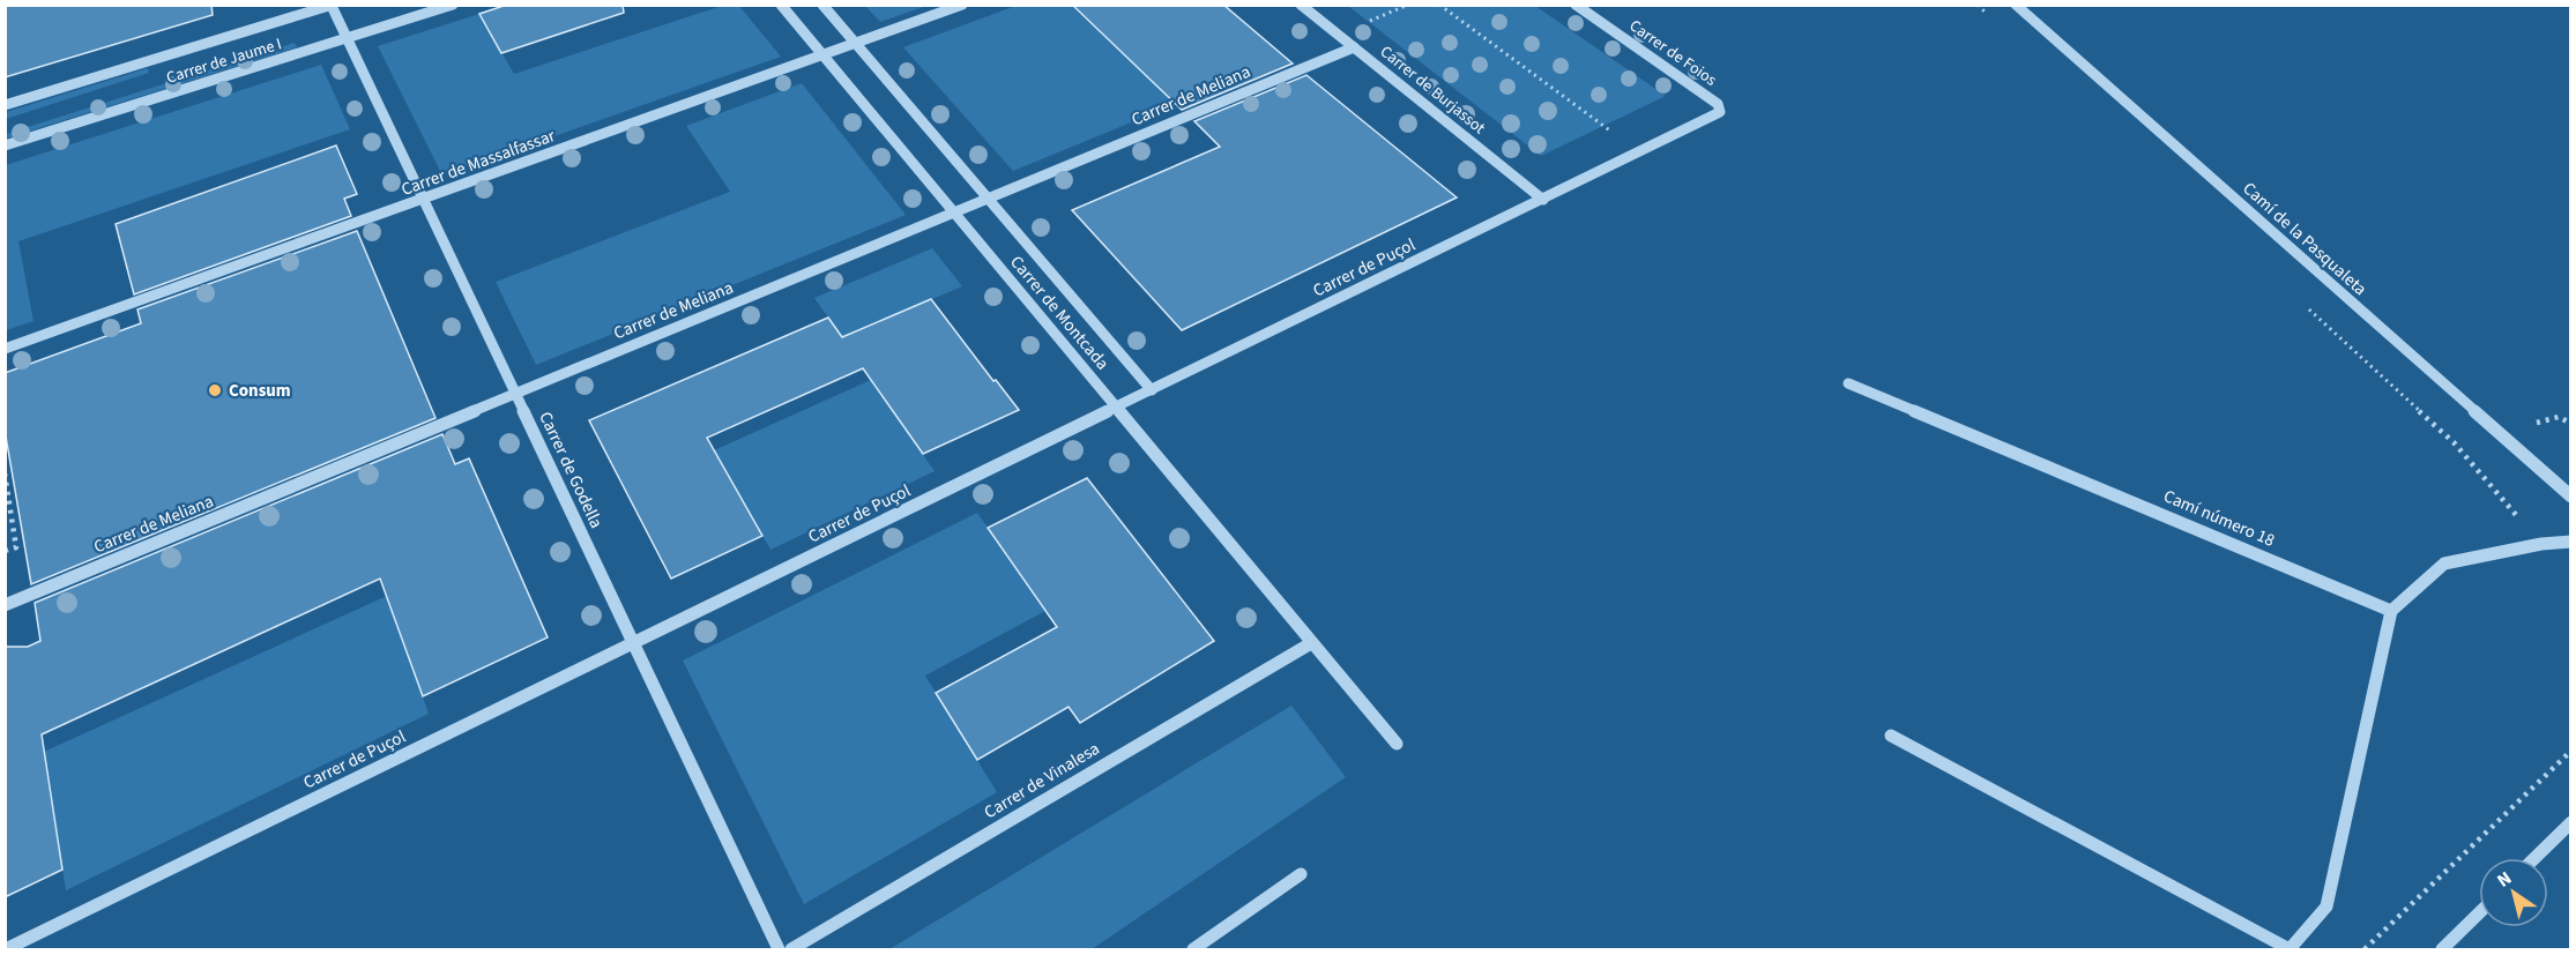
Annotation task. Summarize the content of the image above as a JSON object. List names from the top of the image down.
{
  "streets": {
    "street": [
      "Carrer de Foios",
      "Carrer de Jaume I",
      "Carrer de Burjassot",
      "Carrer de Meliana",
      "Carrer de Massalfassar",
      "Camí de la Pasqualeta",
      "Carrer de Puçol",
      "Carrer de Montcada",
      "Carrer de Godella",
      "Camí número 18",
      "Carrer de Vinalesa"
    ]
  },
  "crossings": [
    ["Carrer de Foios", "Carrer de Puçol"],
    ["Carrer de Jaume I", "Carrer de Godella"],
    ["Carrer de Burjassot", "Carrer de Meliana"],
    ["Carrer de Burjassot", "Carrer de Puçol"],
    ["Carrer de Meliana", "Carrer de Montcada"],
    ["Carrer de Meliana", "Carrer de Godella"],
    ["Carrer de Massalfassar", "Carrer de Montcada"],
    ["Carrer de Massalfassar", "Carrer de Godella"],
    ["Carrer de Puçol", "Carrer de Montcada"],
    ["Carrer de Puçol", "Carrer de Godella"],
    ["Carrer de Montcada", "Carrer de Vinalesa"]
  ],
  "places": ["Consum"],
  "north": "top left"
}
